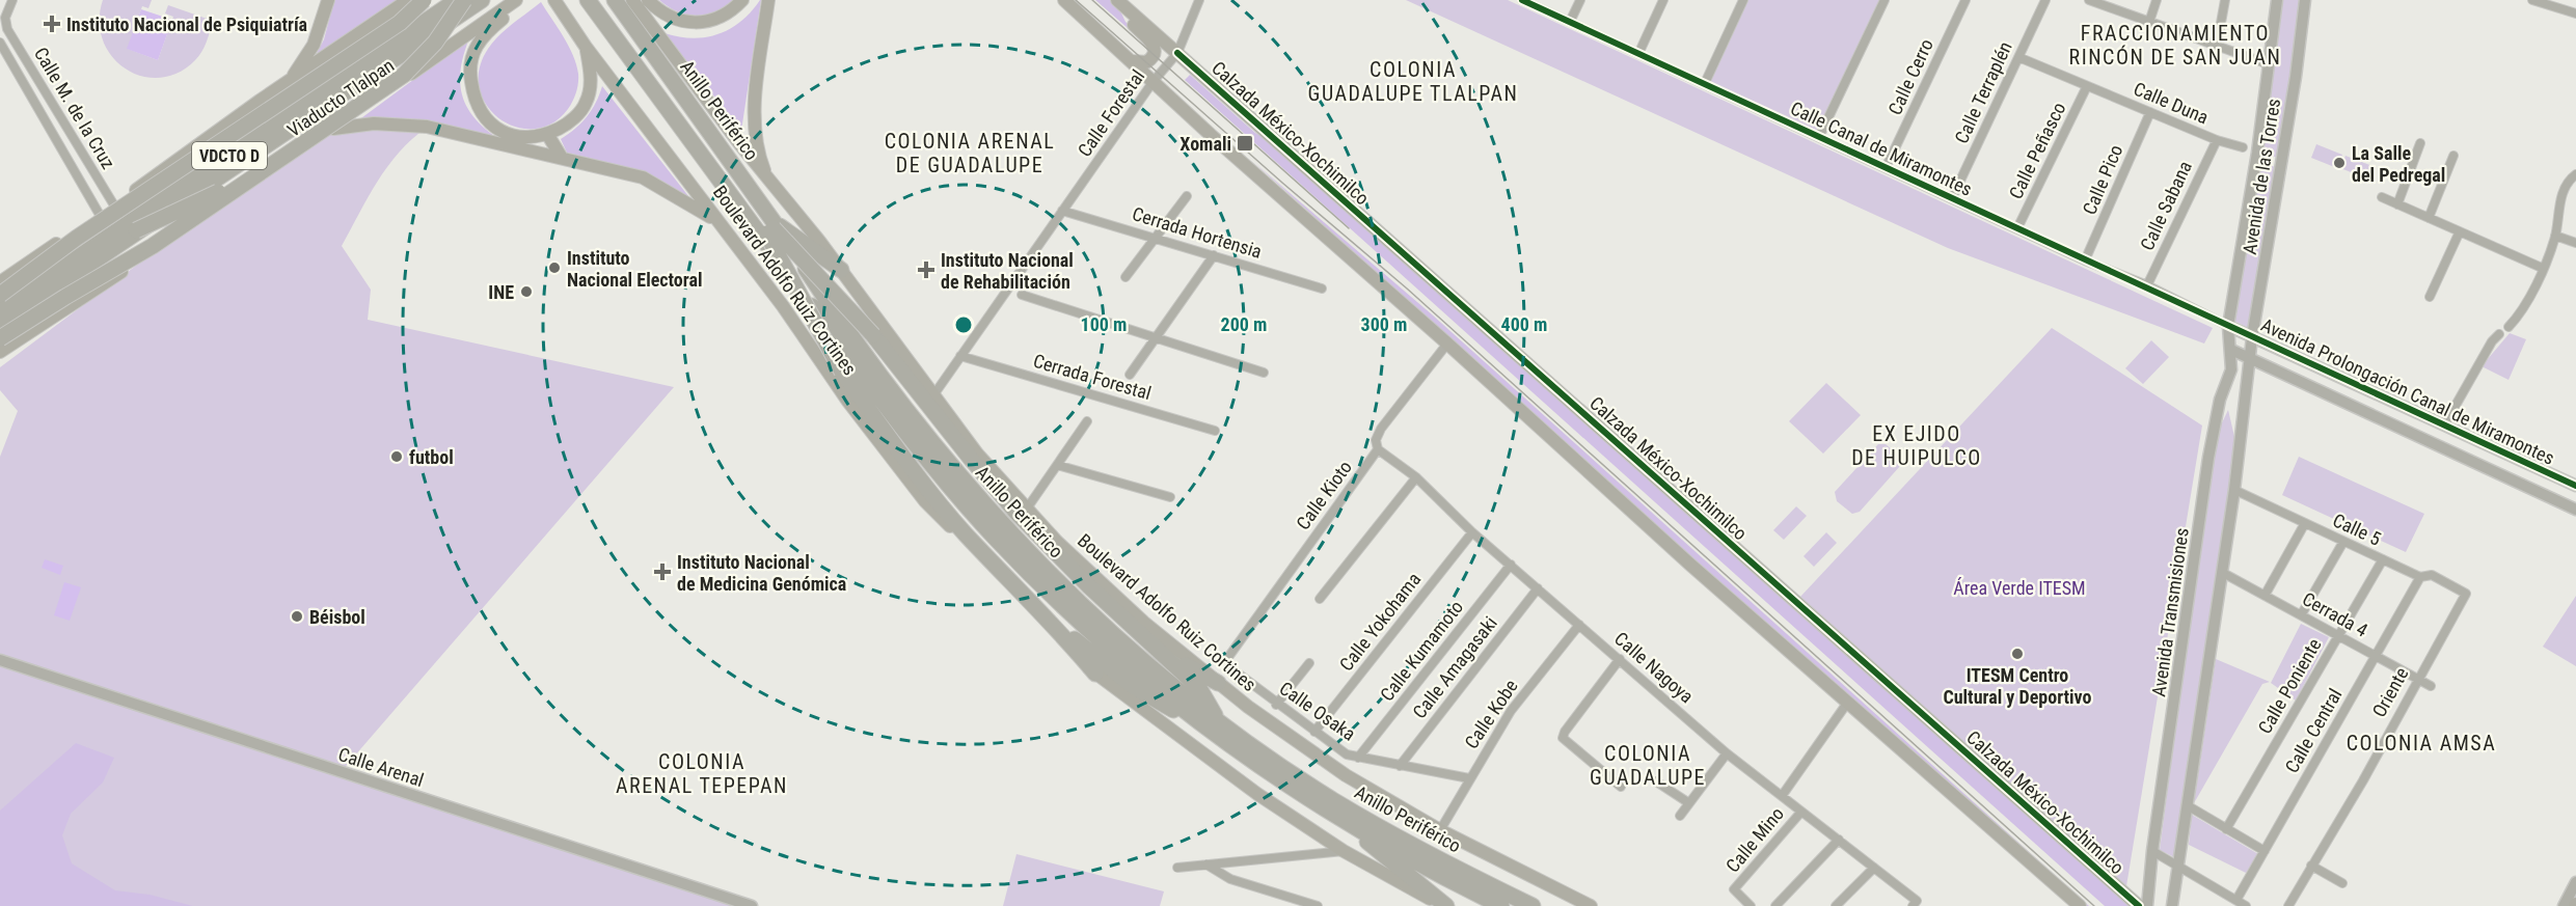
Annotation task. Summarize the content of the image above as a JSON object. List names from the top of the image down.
{
  "streets": {
    "highway": ["Viaducto Tlalpan", "Anillo Periférico", "VDCTO D"],
    "main road": ["Calzada México-Xochimilco", "Boulevard Adolfo Ruiz Cortines"],
    "street": [
      "Calle Cerro",
      "Calle Terraplén",
      "Calle Duna",
      "Calle M. de la Cruz",
      "Calle Forestal",
      "Calle Canal de Miramontes",
      "Calle Peñasco",
      "Avenida de las Torres",
      "Calle Pico",
      "Calle Sabana",
      "Cerrada Hortensia",
      "Cerrada Forestal",
      "Avenida Prolongación Canal de Miramontes",
      "Calle Kioto",
      "Calle 5",
      "Avenida Transmisiones",
      "Cerrada 4",
      "Calle Yokohama",
      "Calle Kumamoto",
      "Calle Amagasaki",
      "Calle Nagoya",
      "Calle Poniente",
      "Oriente",
      "Calle Osaka",
      "Calle Kobe",
      "Calle Central",
      "Calle Arenal",
      "Calle Mino"
    ]
  },
  "crossings": [
    ["Calle Cerro", "Calle Canal de Miramontes"],
    ["Calle Terraplén", "Calle Duna"],
    ["Calle Terraplén", "Calle Canal de Miramontes"],
    ["Calle Duna", "Calle Peñasco"],
    ["Calle Duna", "Calle Pico"],
    ["Calle Duna", "Calle Sabana"],
    ["Calle Forestal", "Calzada México-Xochimilco"],
    ["Calle Forestal", "Cerrada Hortensia"],
    ["Calle Forestal", "Boulevard Adolfo Ruiz Cortines"],
    ["Calle Forestal", "Cerrada Forestal"],
    ["Calle Canal de Miramontes", "Calle Peñasco"],
    ["Calle Canal de Miramontes", "Avenida de las Torres"],
    ["Calle Canal de Miramontes", "Calle Pico"],
    ["Calle Canal de Miramontes", "Calle Sabana"],
    ["Calle Canal de Miramontes", "Avenida Prolongación Canal de Miramontes"],
    ["Calle Canal de Miramontes", "Avenida Transmisiones"],
    ["Avenida de las Torres", "Avenida Prolongación Canal de Miramontes"],
    ["Avenida de las Torres", "Avenida Transmisiones"],
    ["Boulevard Adolfo Ruiz Cortines", "Calle Kobe"],
    ["Avenida Prolongación Canal de Miramontes", "Avenida Transmisiones"],
    ["Calle Kioto", "Calle Nagoya"],
    ["Calle Kioto", "Calle Osaka"],
    ["Calle 5", "Calle Poniente"],
    ["Calle 5", "Oriente"],
    ["Calle 5", "Calle Central"],
    ["Cerrada 4", "Calle Poniente"],
    ["Cerrada 4", "Oriente"],
    ["Cerrada 4", "Calle Central"],
    ["Calle Yokohama", "Calle Nagoya"],
    ["Calle Yokohama", "Calle Osaka"],
    ["Calle Kumamoto", "Calle Nagoya"],
    ["Calle Kumamoto", "Calle Osaka"],
    ["Calle Amagasaki", "Calle Nagoya"],
    ["Calle Amagasaki", "Calle Osaka"],
    ["Calle Nagoya", "Calle Kobe"],
    ["Calle Nagoya", "Calle Mino"],
    ["Calle Osaka", "Calle Kobe"]
  ],
  "districts": [
    "FRACCIONAMIENTO RINCÓN DE SAN JUAN",
    "COLONIA GUADALUPE TLALPAN",
    "COLONIA ARENAL DE GUADALUPE",
    "EX EJIDO DE HUIPULCO",
    "COLONIA AMSA",
    "COLONIA GUADALUPE",
    "COLONIA ARENAL TEPEPAN"
  ],
  "parks": ["Área Verde ITESM"],
  "places": {
    "health": ["Instituto Nacional de Psiquiatría", "Instituto Nacional de Rehabilitación", "Instituto Nacional de Medicina Genómica"],
    "transit": ["Xomali"],
    "other": [
      "La Salle del Pedregal",
      "Instituto Nacional Electoral",
      "INE",
      "futbol",
      "Béisbol",
      "ITESM Centro Cultural y Deportivo"
    ]
  },
  "rings": [
    "100 m",
    "200 m",
    "300 m",
    "400 m"
  ]
}
